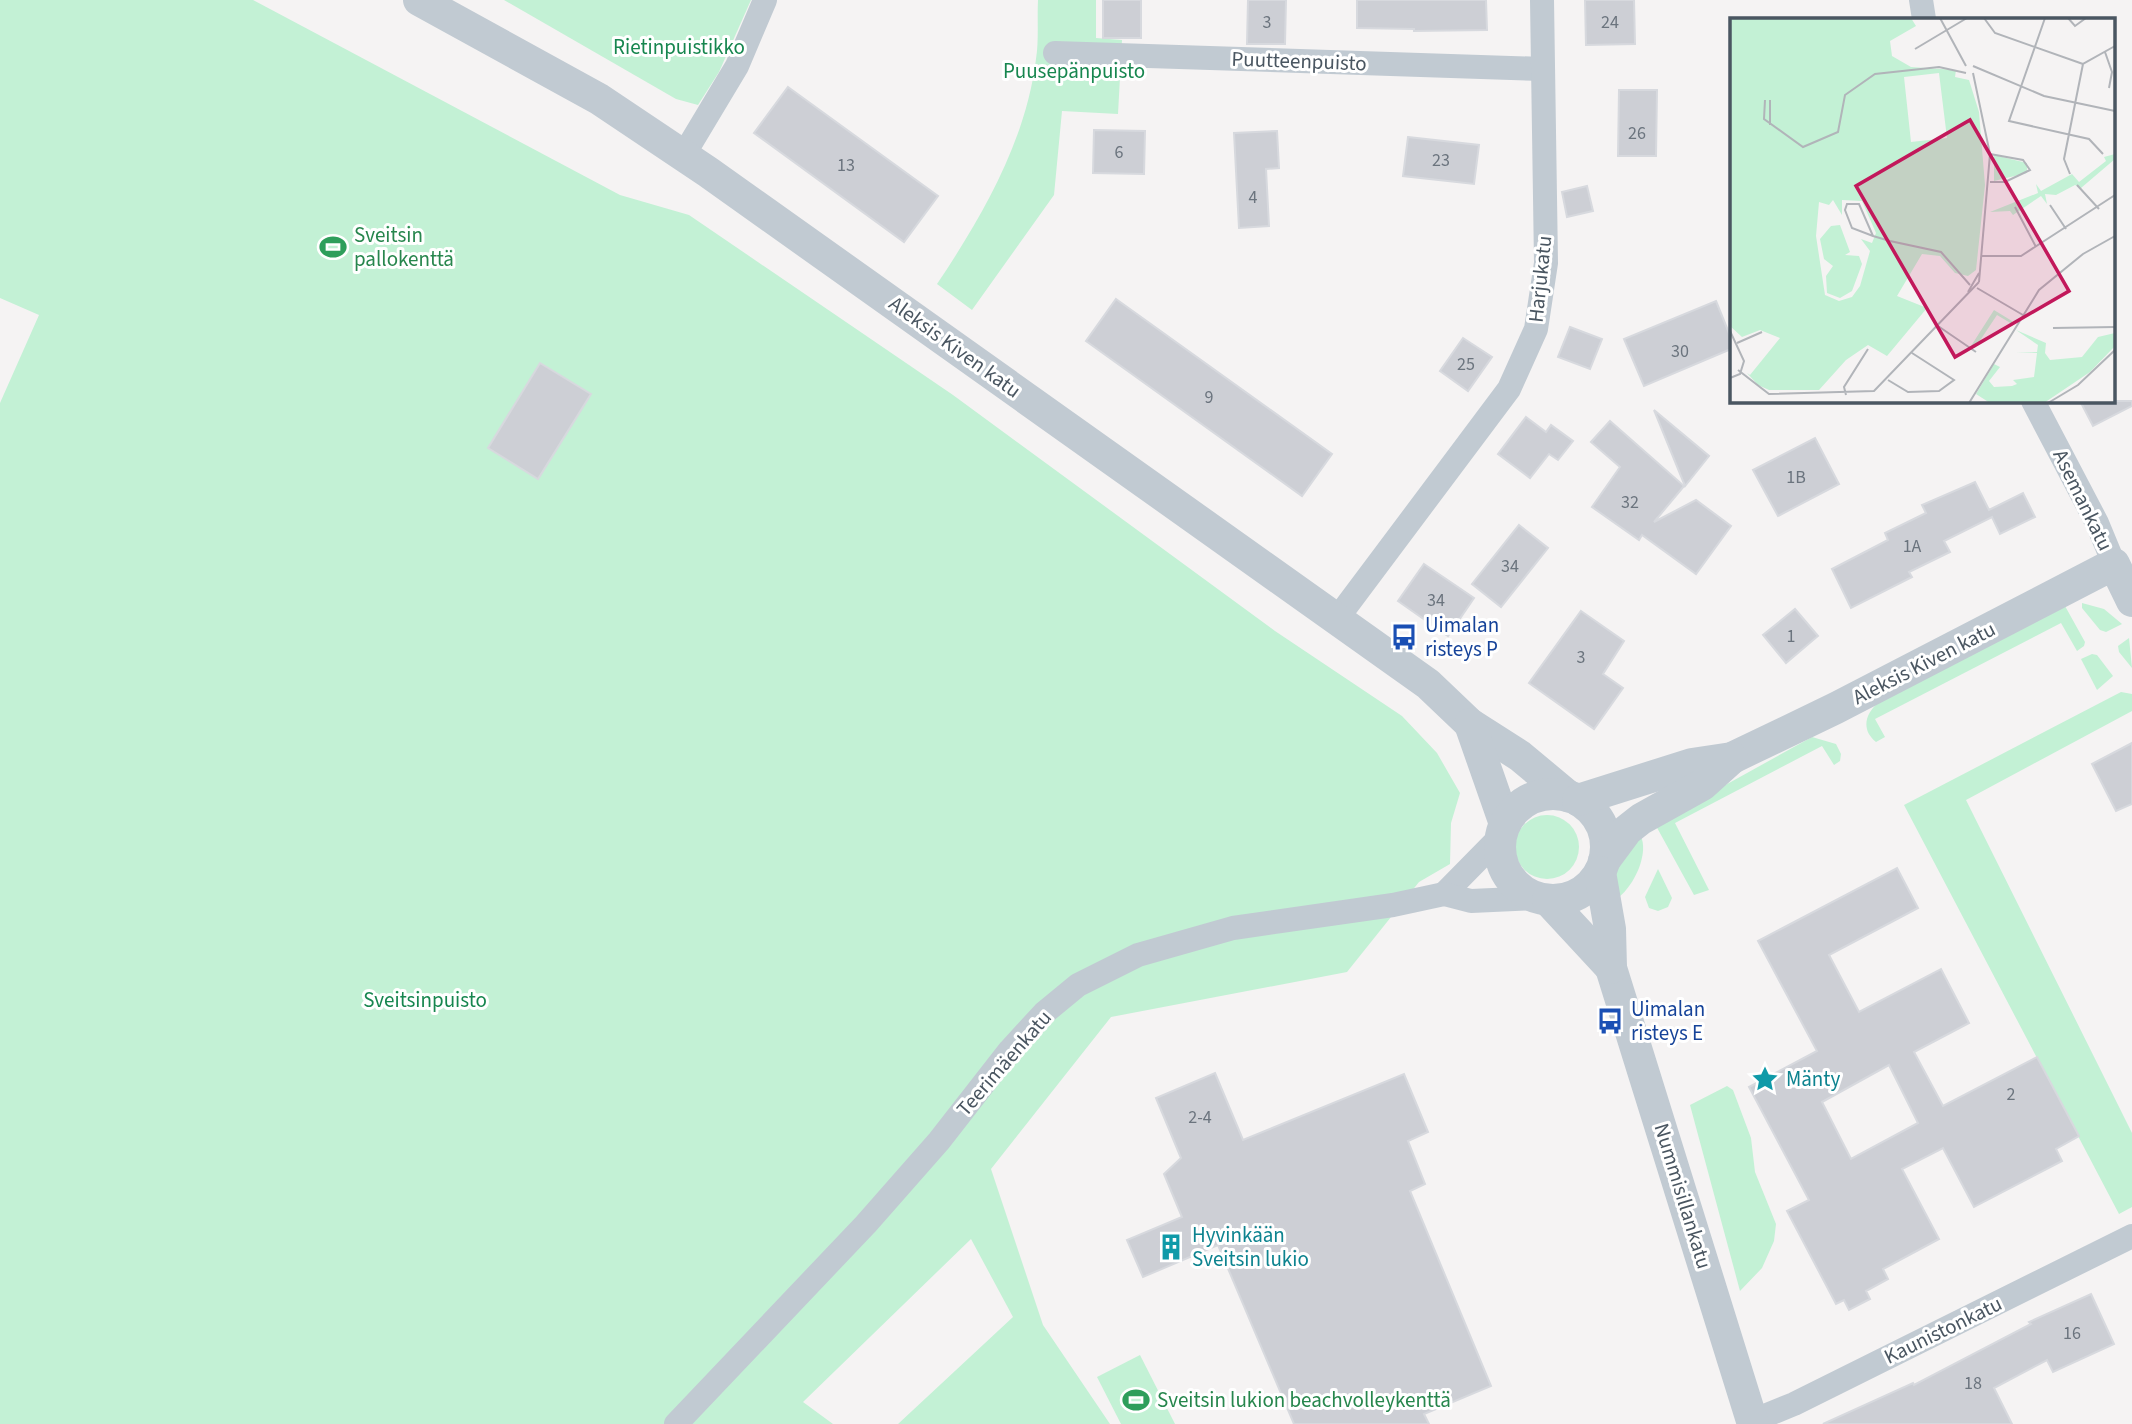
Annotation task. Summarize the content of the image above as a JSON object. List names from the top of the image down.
{
  "streets": {
    "street": [
      "Puutteenpuisto",
      "Harjukatu",
      "Aleksis Kiven katu",
      "Asemankatu",
      "Teerimäenkatu",
      "Nummisillankatu",
      "Kaunistonkatu"
    ]
  },
  "crossings": [
    ["Puutteenpuisto", "Harjukatu"],
    ["Harjukatu", "Aleksis Kiven katu"],
    ["Aleksis Kiven katu", "Asemankatu"],
    ["Aleksis Kiven katu", "Teerimäenkatu"],
    ["Aleksis Kiven katu", "Nummisillankatu"],
    ["Teerimäenkatu", "Nummisillankatu"],
    ["Nummisillankatu", "Kaunistonkatu"]
  ],
  "parks": ["Rietinpuistikko", "Puusepänpuisto", "Sveitsinpuisto"],
  "places": {
    "sports": ["Sveitsin pallokenttä", "Sveitsin lukion beachvolleykenttä"],
    "bus stop": ["Uimalan risteys P", "Uimalan risteys E"],
    "place": ["Mänty"],
    "building": ["Hyvinkään Sveitsin lukio"]
  },
  "house_numbers": [
    "3",
    "24",
    "26",
    "6",
    "23",
    "13",
    "4",
    "30",
    "25",
    "9",
    "1B",
    "32",
    "1A",
    "34",
    "34",
    "1",
    "3",
    "2",
    "2-4",
    "16",
    "18"
  ]
}
